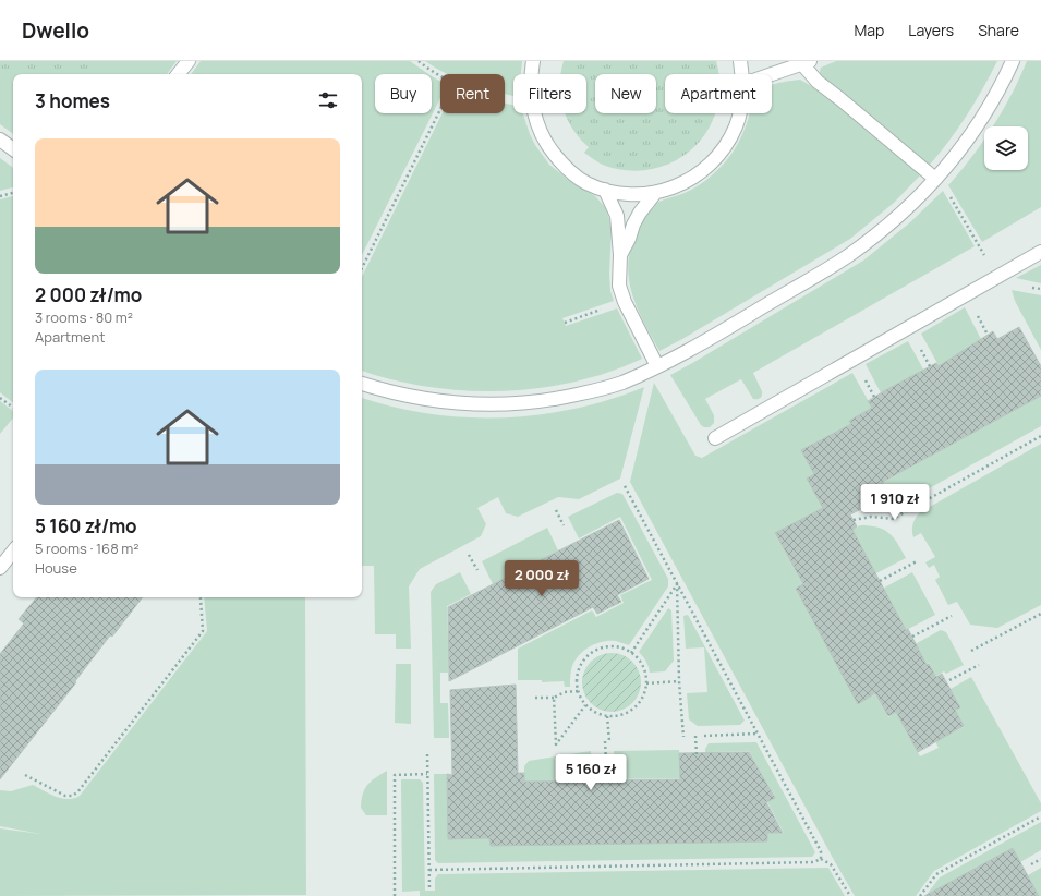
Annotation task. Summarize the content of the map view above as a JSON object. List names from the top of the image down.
{
  "page": {
    "header": "Dwello",
    "nav": ["Map", "Layers", "Share"],
    "chip": [
      "Buy",
      "Rent",
      "Filters",
      "New",
      "Apartment"
    ],
    "heading": "3 homes",
    "list": [
      {
        "name": "2 000 zł/mo",
        "note": "3 rooms · 80 m² · Apartment"
      },
      {
        "name": "5 160 zł/mo",
        "note": "5 rooms · 168 m² · House"
      }
    ],
    "price": ["1 910 zł", "2 000 zł", "5 160 zł"]
  }
}
